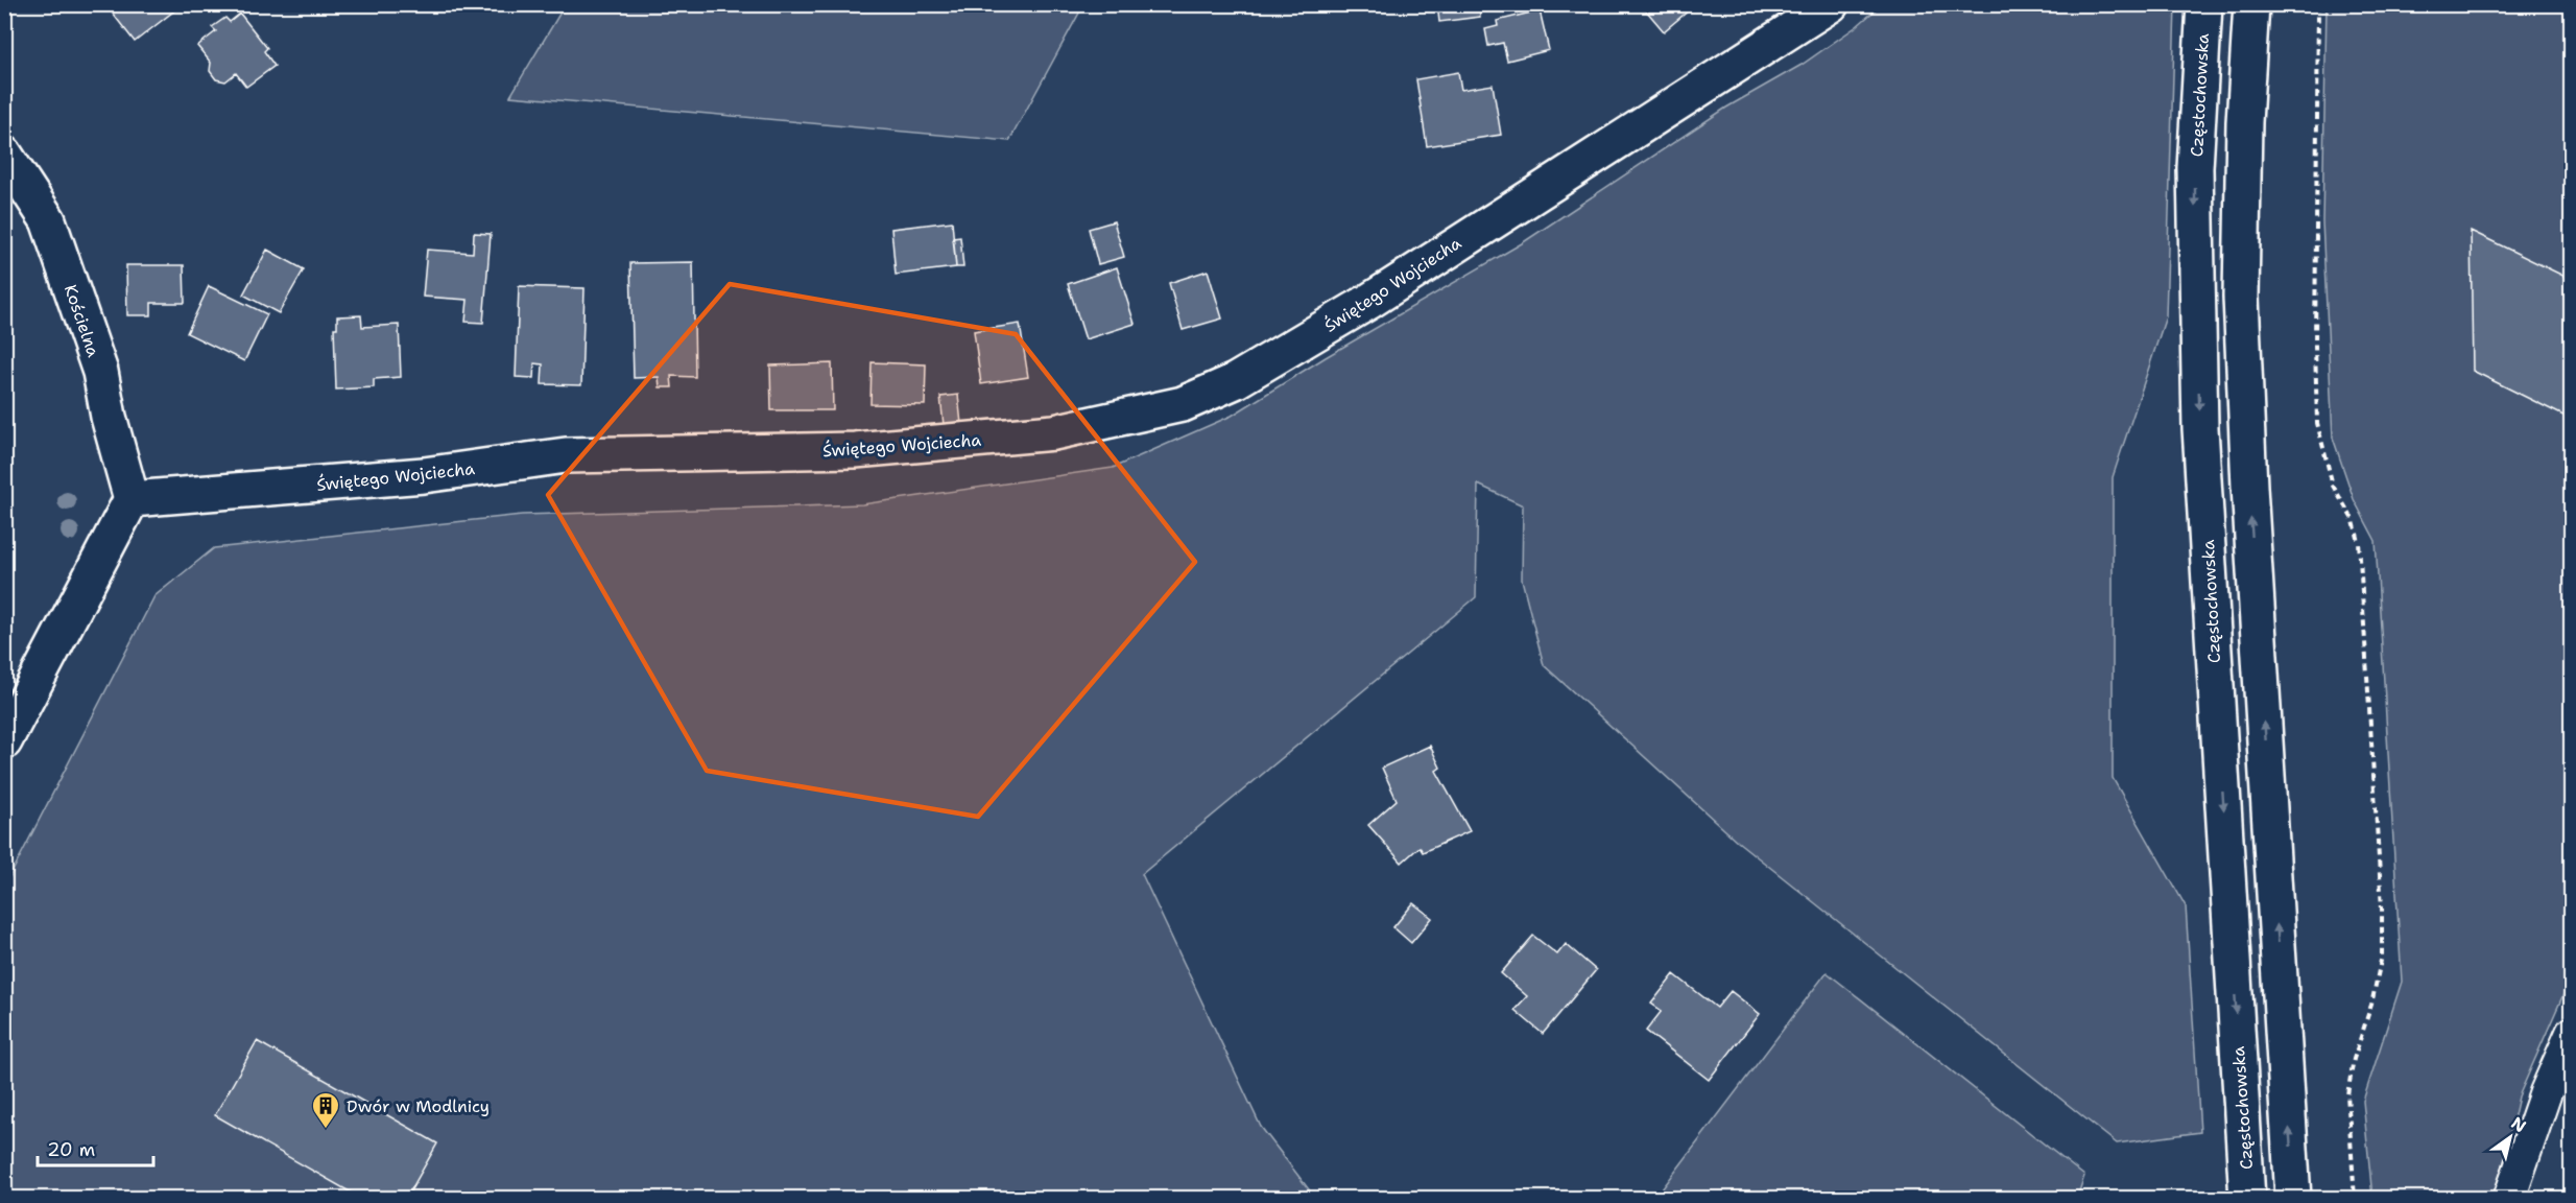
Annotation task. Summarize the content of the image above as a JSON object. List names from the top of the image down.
{
  "streets": {
    "street": ["Częstochowska", "Świętego Wojciecha", "Kościelna"]
  },
  "crossings": [
    ["Świętego Wojciecha", "Kościelna"]
  ],
  "places": {
    "building": ["Dwór w Modlnicy"]
  },
  "scale_bar": "20 m",
  "north": "top right"
}
